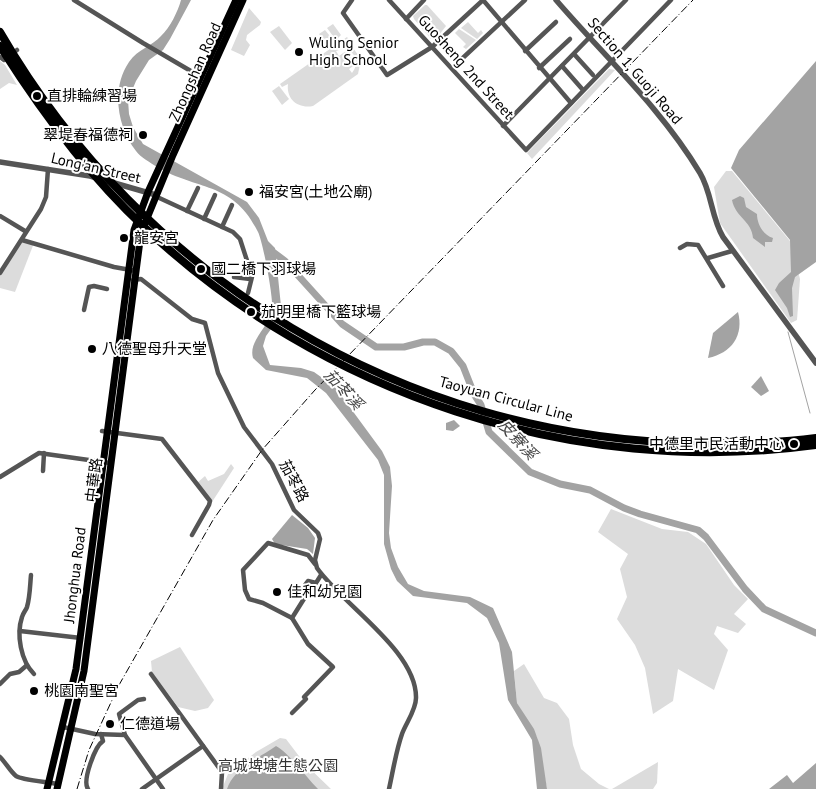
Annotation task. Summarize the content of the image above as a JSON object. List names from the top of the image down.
{
  "streets": {
    "highway": ["Taoyuan Circular Line"],
    "main road": ["Zhongshan Road", "中華路", "Jhonghua Road"],
    "street": [
      "Guosheng 2nd Street",
      "Section 1, Guoji Road",
      "Long'an Street",
      "茄苳路"
    ]
  },
  "crossings": [
    ["Zhongshan Road", "中華路"],
    ["Long'an Street", "中華路"],
    ["中華路", "茄苳路"],
    ["中華路", "Jhonghua Road"]
  ],
  "water": ["茄苳溪", "皮寮溪"],
  "parks": ["高城埤塘生態公園"],
  "places": [
    "Wuling Senior High School",
    "直排輪練習場",
    "翠堤春福德祠",
    "福安宮(土地公廟)",
    "龍安宮",
    "國二橋下羽球場",
    "茄明里橋下籃球場",
    "八德聖母升天堂",
    "中德里市民活動中心",
    "佳和幼兒園",
    "桃園南聖宮",
    "仁德道場"
  ]
}
